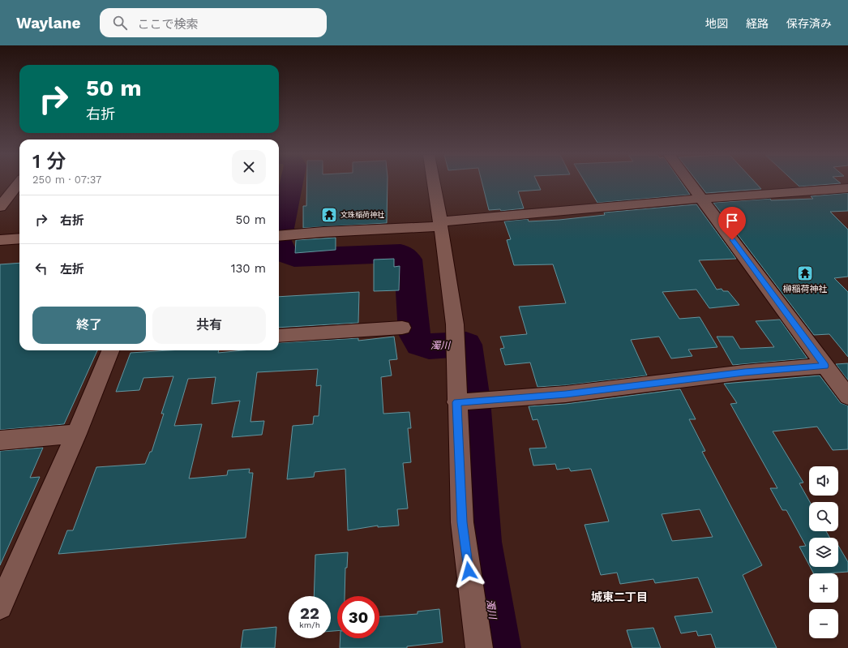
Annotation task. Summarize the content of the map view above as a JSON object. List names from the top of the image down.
{
  "districts": ["城東二丁目"],
  "water": ["濁川"],
  "places": {
    "temple": ["文珠稲荷神社", "榊稲荷神社"]
  },
  "page": {
    "header": "Waylane",
    "search": "ここで検索",
    "nav": ["地図", "経路", "保存済み"],
    "turn": ["50 m", "右折"],
    "heading": ["1 分", "250 m · 07:37"],
    "list": [
      {
        "name": "右折",
        "value": "50 m"
      },
      {
        "name": "左折",
        "value": "130 m"
      }
    ],
    "buttons": ["終了", "共有"],
    "map_buttons": ["+", "−"],
    "speed": "22 km/h",
    "limit": "30"
  }
}
